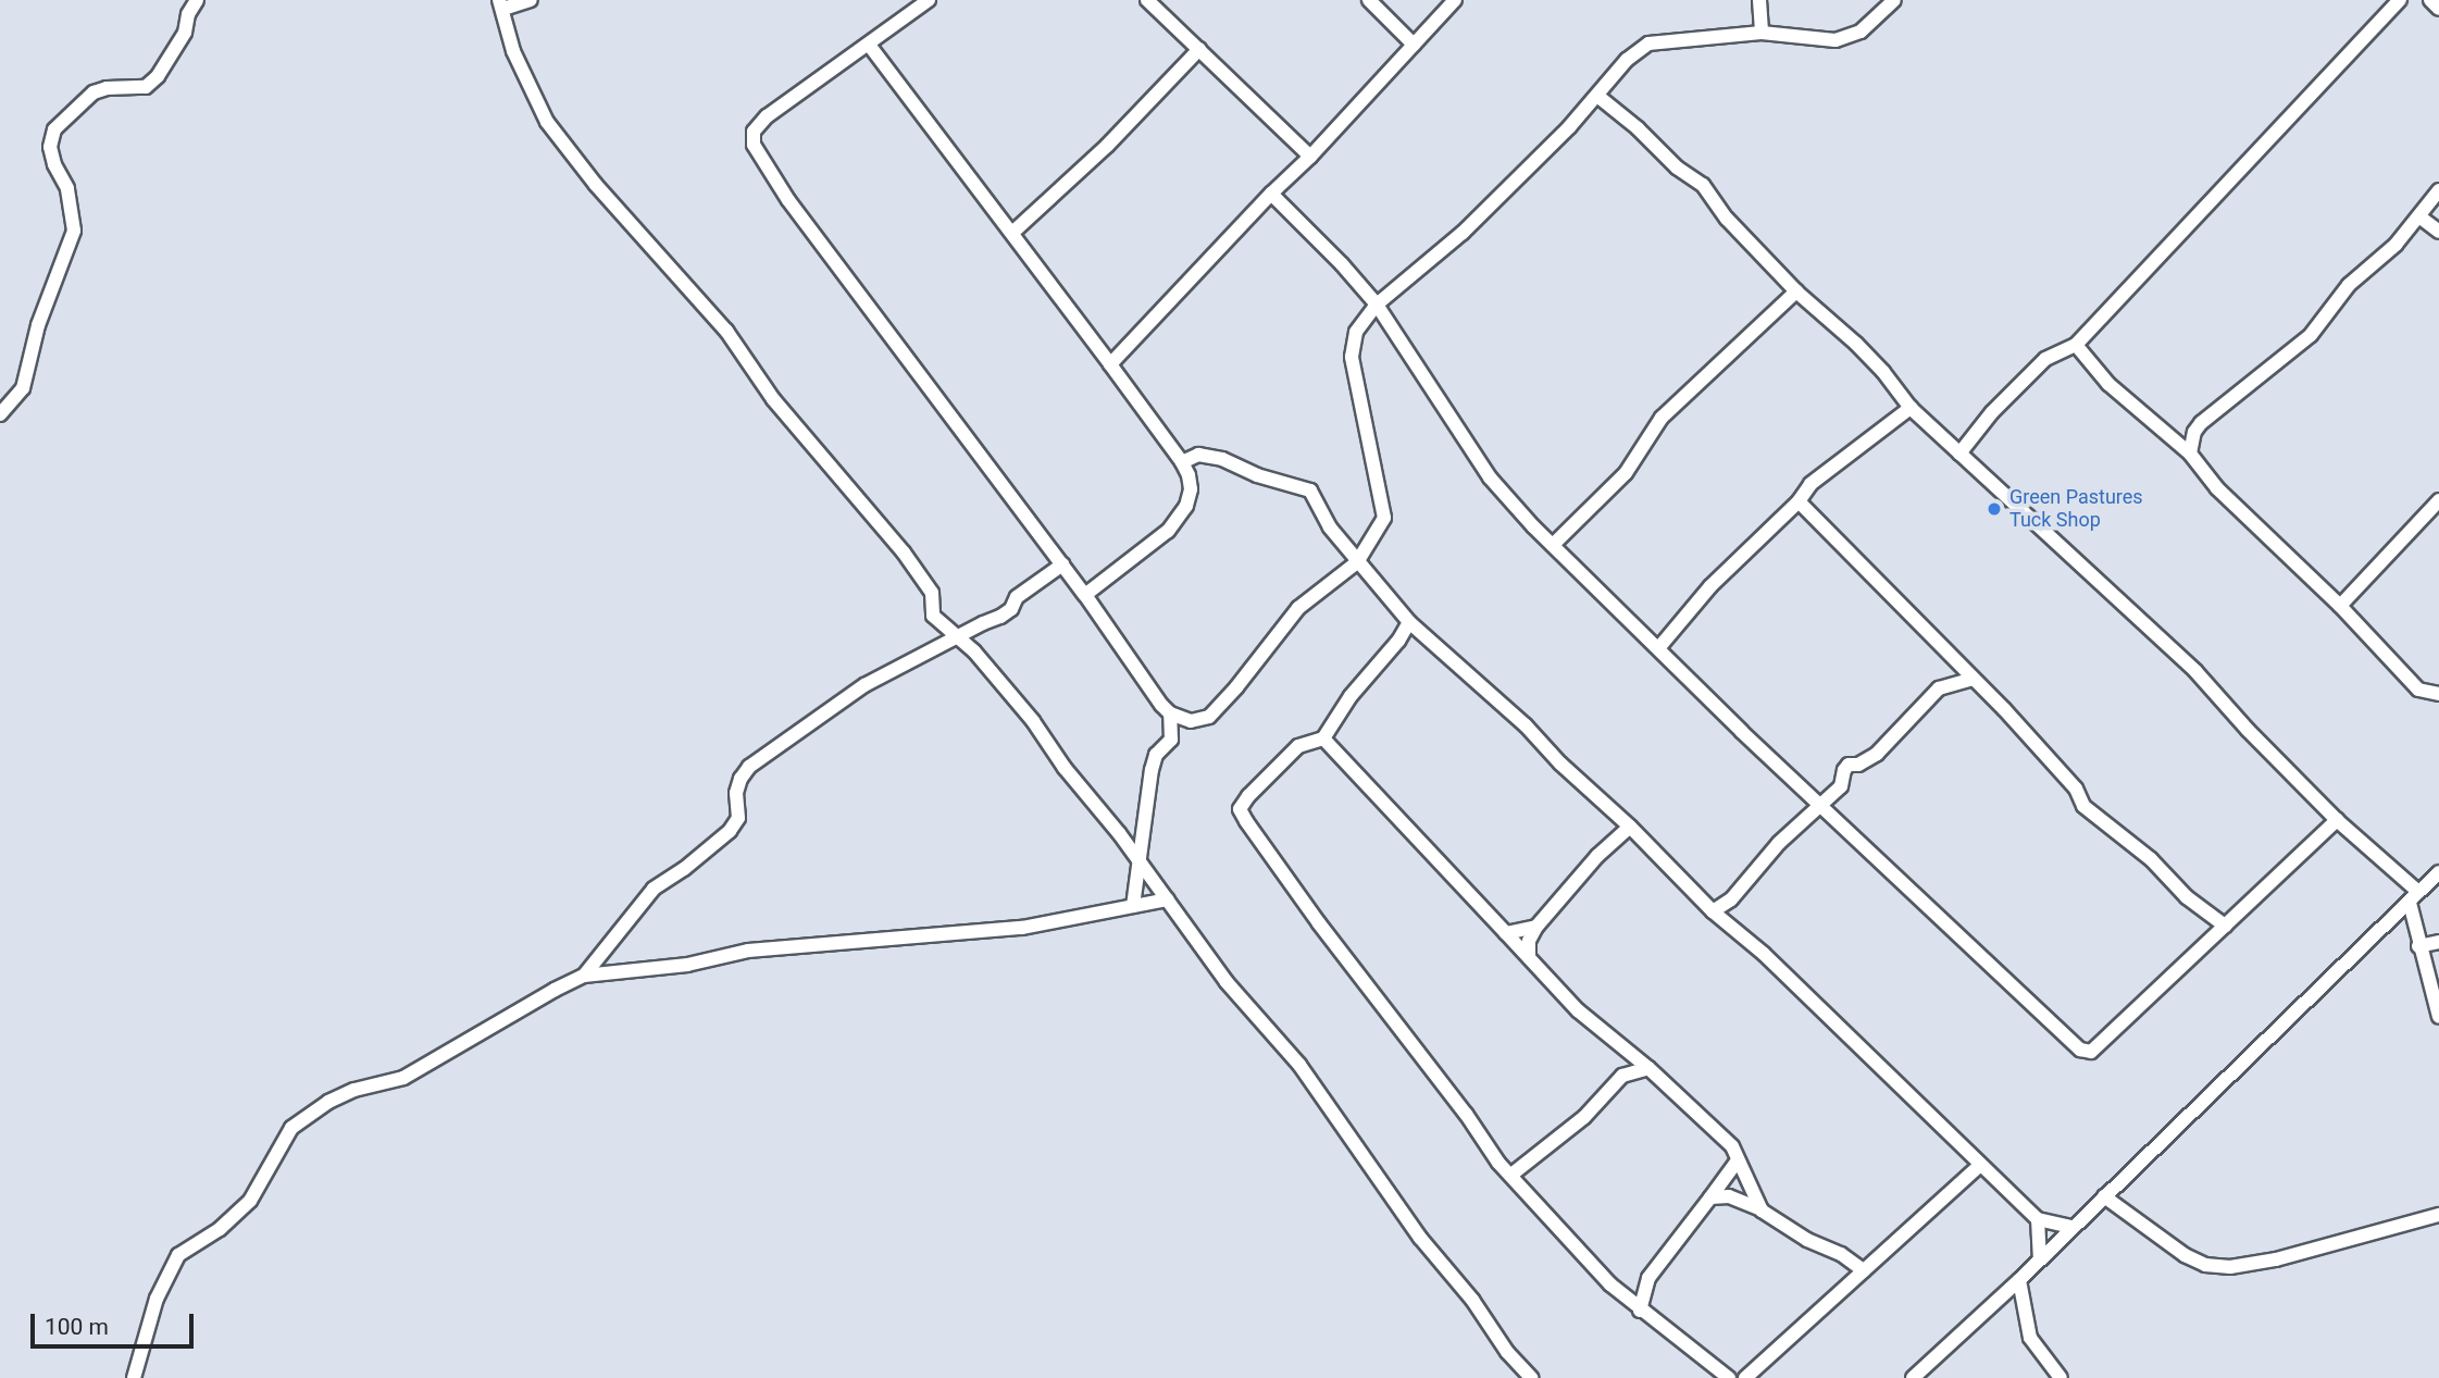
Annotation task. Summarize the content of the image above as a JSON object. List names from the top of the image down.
{
  "places": ["Green Pastures Tuck Shop"],
  "scale_bar": "100 m"
}
